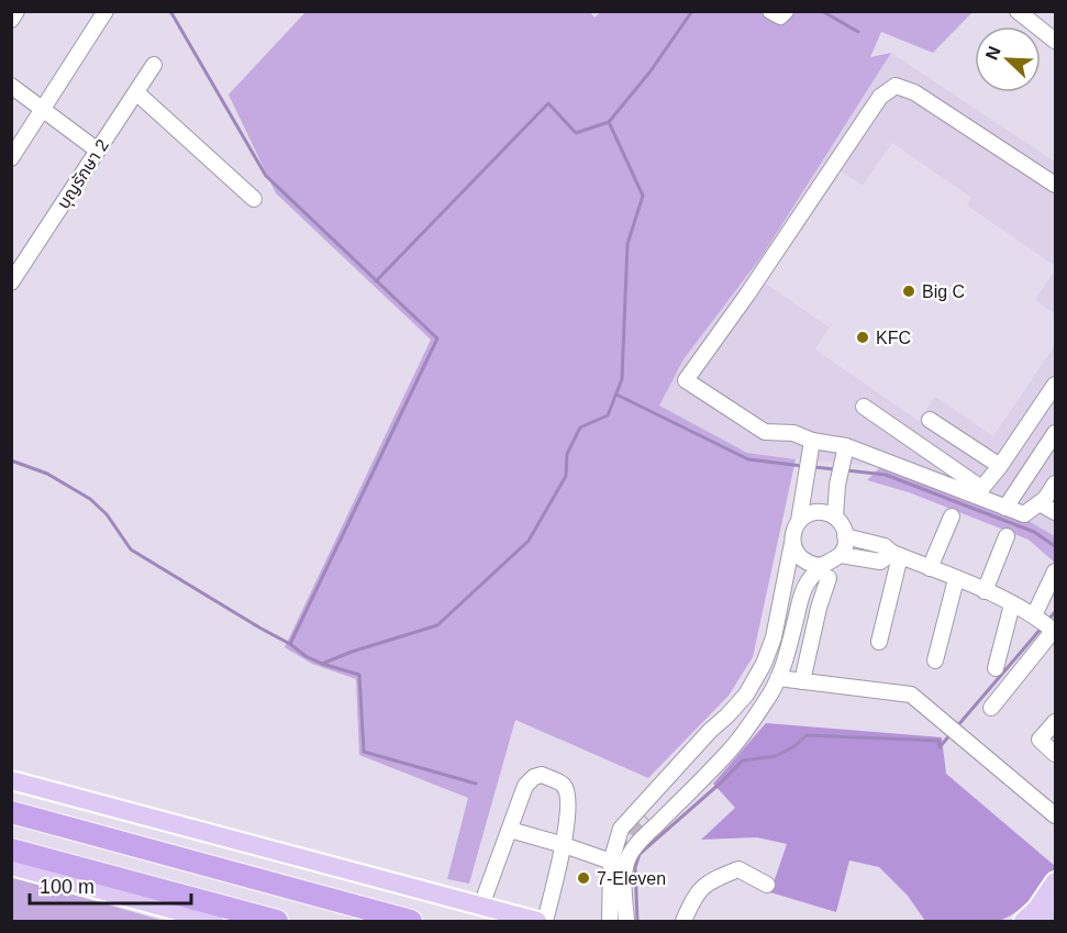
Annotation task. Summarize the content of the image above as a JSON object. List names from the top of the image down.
{
  "streets": {
    "street": ["บุญรักษา 2"]
  },
  "places": ["Big C", "KFC", "7-Eleven"],
  "scale_bar": "100 m",
  "north": "top left"
}
